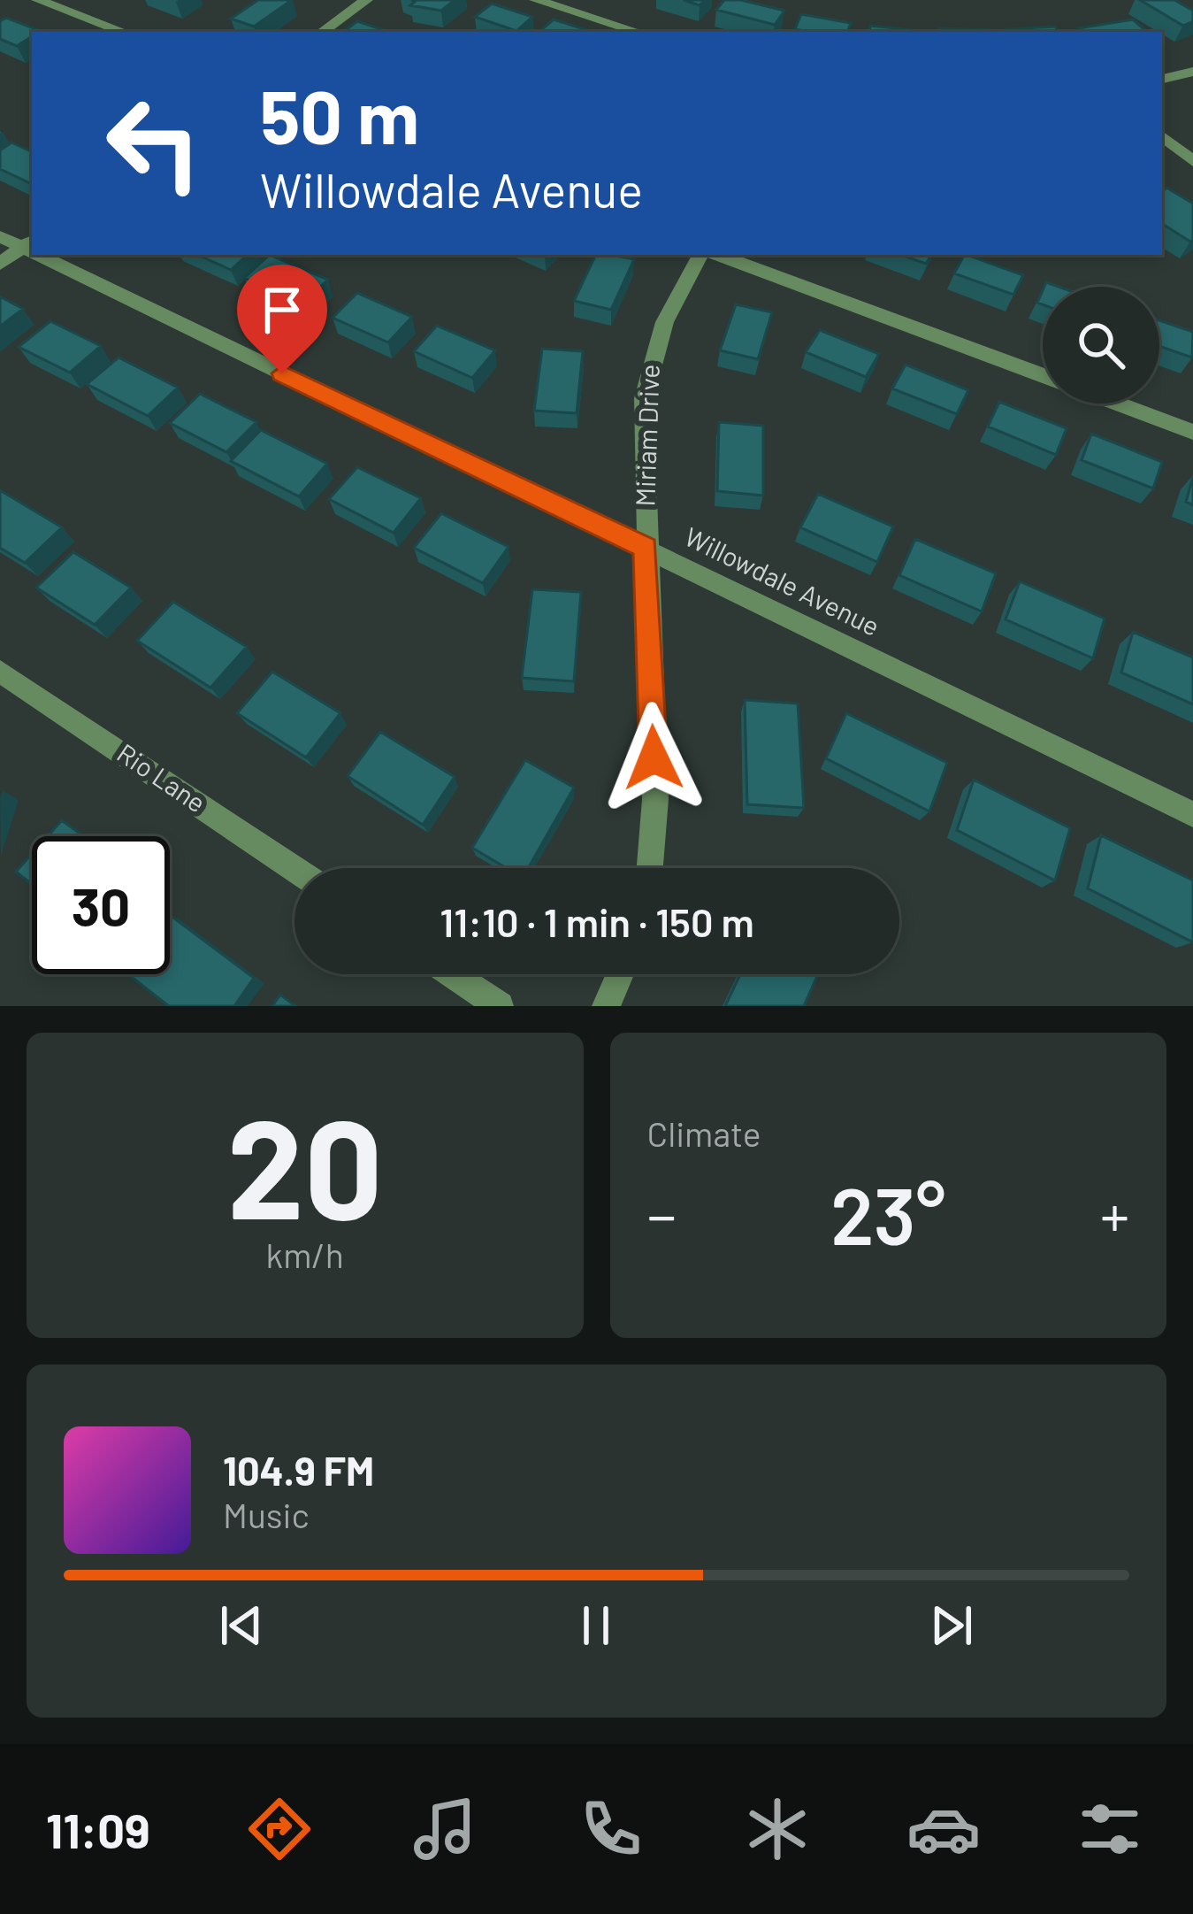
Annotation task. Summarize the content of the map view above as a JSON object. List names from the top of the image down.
{
  "streets": {
    "street": ["Miriam Drive", "Willowdale Avenue", "Rio Lane"]
  },
  "crossings": [
    ["Miriam Drive", "Willowdale Avenue"]
  ],
  "page": {
    "turn": ["50 m", "Willowdale Avenue"],
    "limit": "30",
    "trip": "11:10 · 1 min · 150 m",
    "tile": [
      ["20", "km/h"],
      "Climate"
    ],
    "heat": ["−", "23°", "+"],
    "song": ["104.9 FM", "Music"],
    "tabs": "11:09"
  }
}
